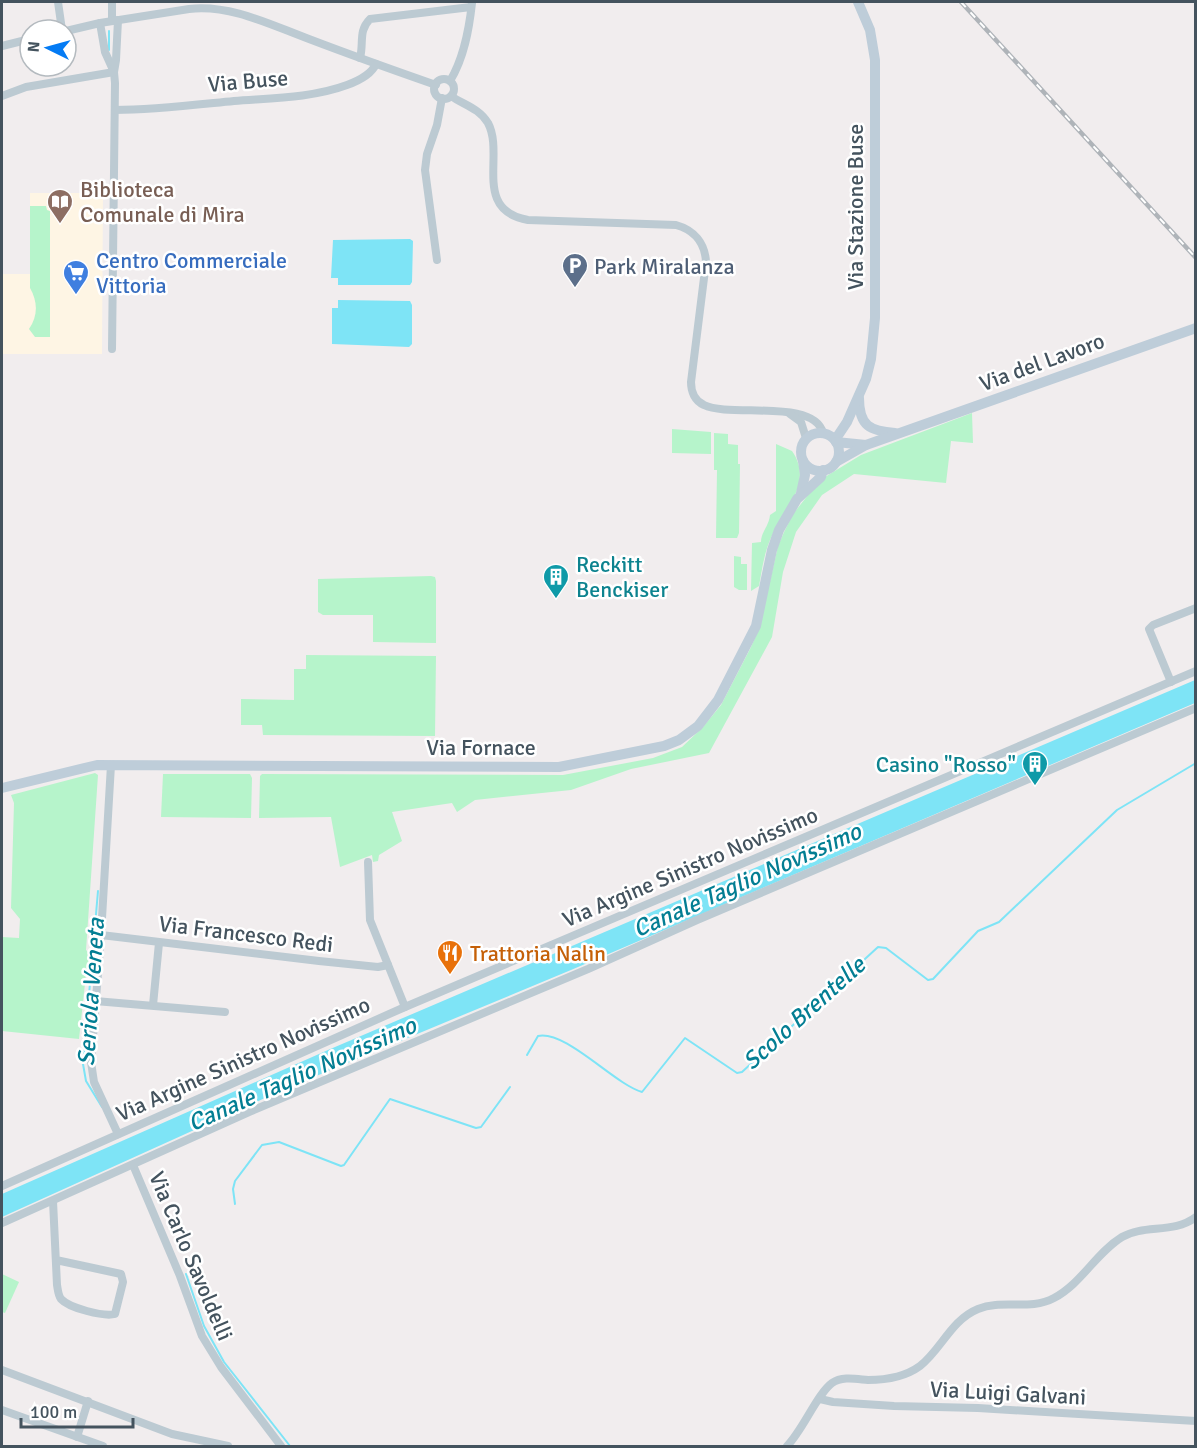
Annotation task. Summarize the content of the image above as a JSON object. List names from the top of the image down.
{
  "streets": {
    "street": [
      "Via Buse",
      "Via Stazione Buse",
      "Via del Lavoro",
      "Via Fornace",
      "Via Argine Sinistro Novissimo",
      "Via Francesco Redi",
      "Via Carlo Savoldelli",
      "Via Luigi Galvani"
    ]
  },
  "crossings": [
    ["Via Stazione Buse", "Via del Lavoro"],
    ["Via Stazione Buse", "Via Fornace"],
    ["Via del Lavoro", "Via Fornace"]
  ],
  "water": ["Canale Taglio Novissimo", "Seriola Veneta", "Scolo Brentelle"],
  "places": {
    "library": ["Biblioteca Comunale di Mira"],
    "parking": ["Park Miralanza"],
    "supermarket": ["Centro Commerciale Vittoria"],
    "building": ["Reckitt Benckiser", "Casino \"Rosso\""],
    "restaurant": ["Trattoria Nalin"]
  },
  "scale_bar": "100 m",
  "north": "left"
}
